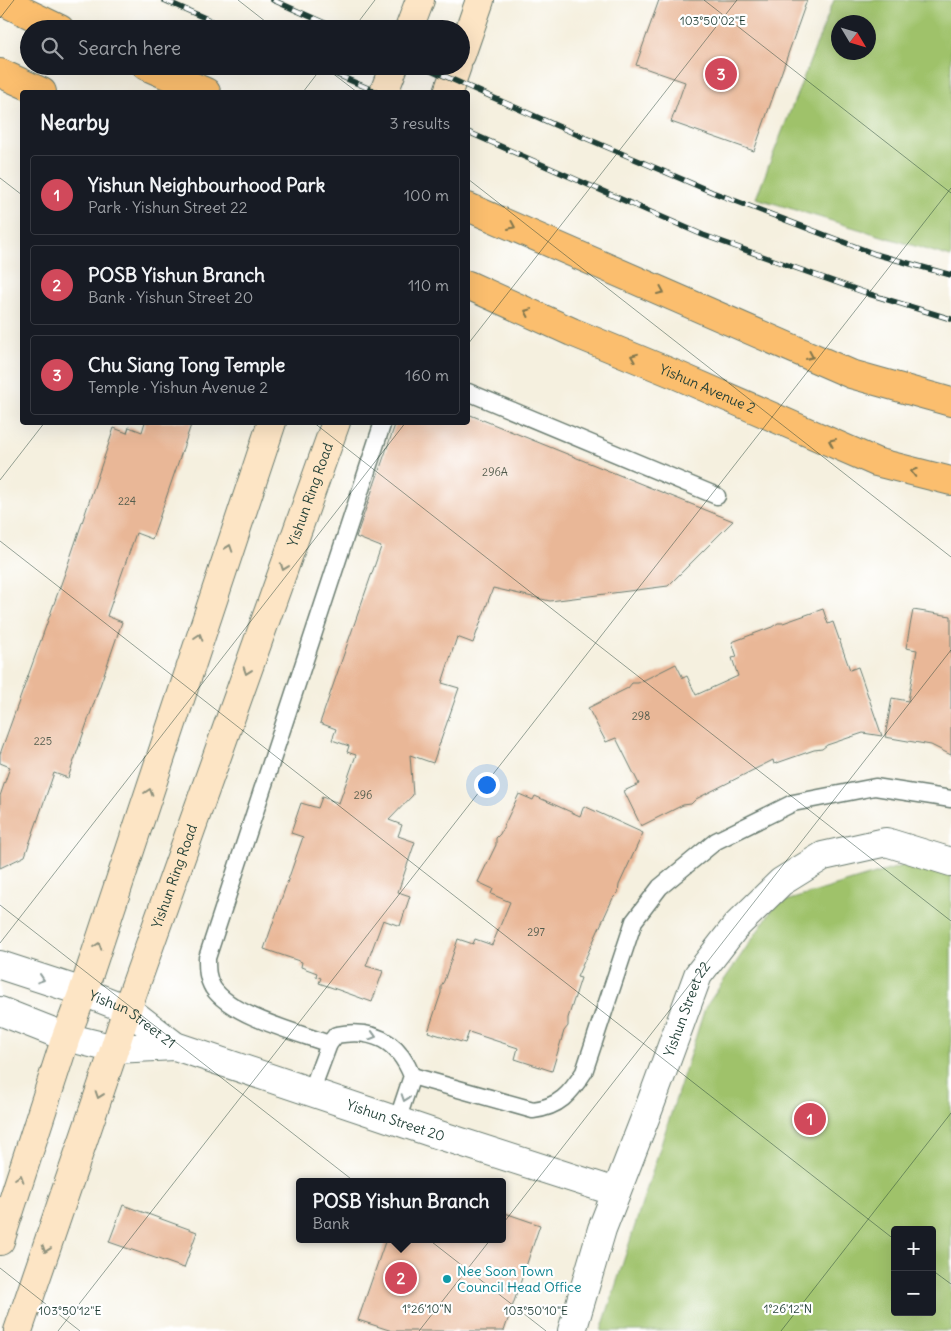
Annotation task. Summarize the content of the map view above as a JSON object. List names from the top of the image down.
{
  "streets": {
    "main road": ["Yishun Avenue 2", "Yishun Ring Road"],
    "street": ["Yishun Street 22", "Yishun Street 21", "Yishun Street 20"]
  },
  "crossings": [
    ["Yishun Ring Road", "Yishun Street 21"],
    ["Yishun Street 22", "Yishun Street 20"],
    ["Yishun Street 21", "Yishun Street 20"]
  ],
  "places": ["Nee Soon Town Council Head Office"],
  "house_numbers": [
    "296A",
    "224",
    "298",
    "225",
    "296",
    "297"
  ],
  "north": "bottom right",
  "page": {
    "search": "Search here",
    "pins": ["3", "1", "2"],
    "heading": ["Nearby", "3 results"],
    "list": [
      {
        "mark": "1",
        "name": "Yishun Neighbourhood Park",
        "note": "Park · Yishun Street 22",
        "value": "100 m"
      },
      {
        "mark": "2",
        "name": "POSB Yishun Branch",
        "note": "Bank · Yishun Street 20",
        "value": "110 m"
      },
      {
        "mark": "3",
        "name": "Chu Siang Tong Temple",
        "note": "Temple · Yishun Avenue 2",
        "value": "160 m"
      }
    ],
    "popup": ["POSB Yishun Branch", "Bank"],
    "map_buttons": ["+", "−"]
  },
  "coordinates": [
    "103°50'02\"E",
    "1°26'10\"N",
    "1°26'12\"N",
    "103°50'12\"E",
    "103°50'10\"E"
  ]
}
